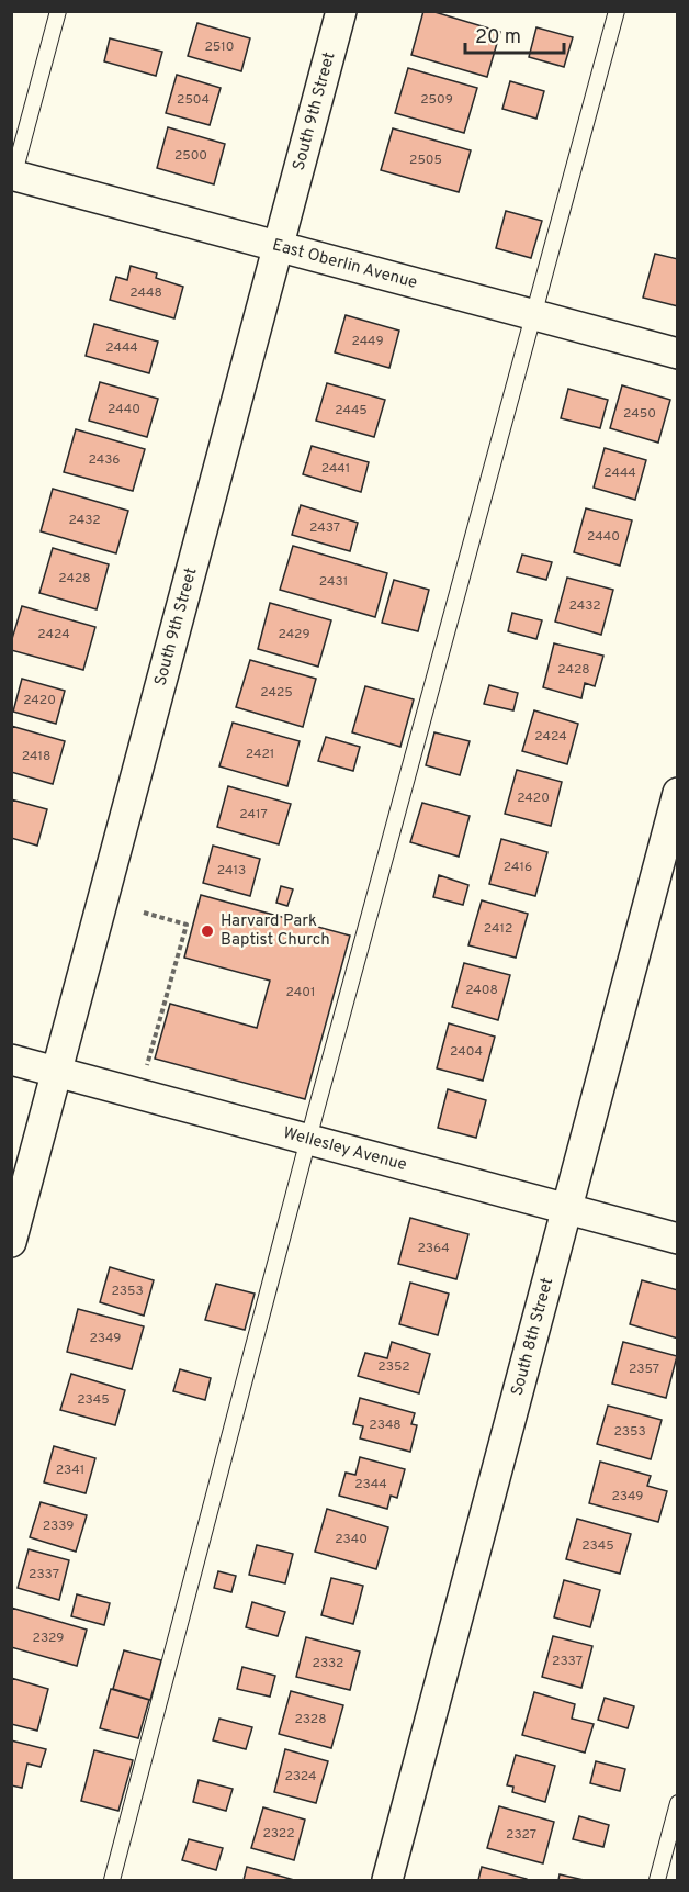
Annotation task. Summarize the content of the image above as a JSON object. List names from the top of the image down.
{
  "streets": {
    "street": [
      "South 9th Street",
      "East Oberlin Avenue",
      "Wellesley Avenue",
      "South 8th Street"
    ]
  },
  "crossings": [
    ["South 9th Street", "East Oberlin Avenue"],
    ["South 9th Street", "Wellesley Avenue"],
    ["Wellesley Avenue", "South 8th Street"]
  ],
  "places": ["Harvard Park Baptist Church"],
  "house_numbers": [
    "2510",
    "2504",
    "2509",
    "2500",
    "2505",
    "2448",
    "2449",
    "2444",
    "2440",
    "2445",
    "2450",
    "2436",
    "2441",
    "2444",
    "2432",
    "2437",
    "2440",
    "2428",
    "2431",
    "2432",
    "2424",
    "2429",
    "2428",
    "2425",
    "2420",
    "2424",
    "2421",
    "2418",
    "2420",
    "2417",
    "2416",
    "2413",
    "2412",
    "2408",
    "2401",
    "2404",
    "2364",
    "2353",
    "2349",
    "2352",
    "2357",
    "2345",
    "2348",
    "2353",
    "2341",
    "2344",
    "2349",
    "2339",
    "2340",
    "2345",
    "2337",
    "2329",
    "2337",
    "2332",
    "2328",
    "2324",
    "2322",
    "2327"
  ],
  "scale_bar": "20 m"
}
